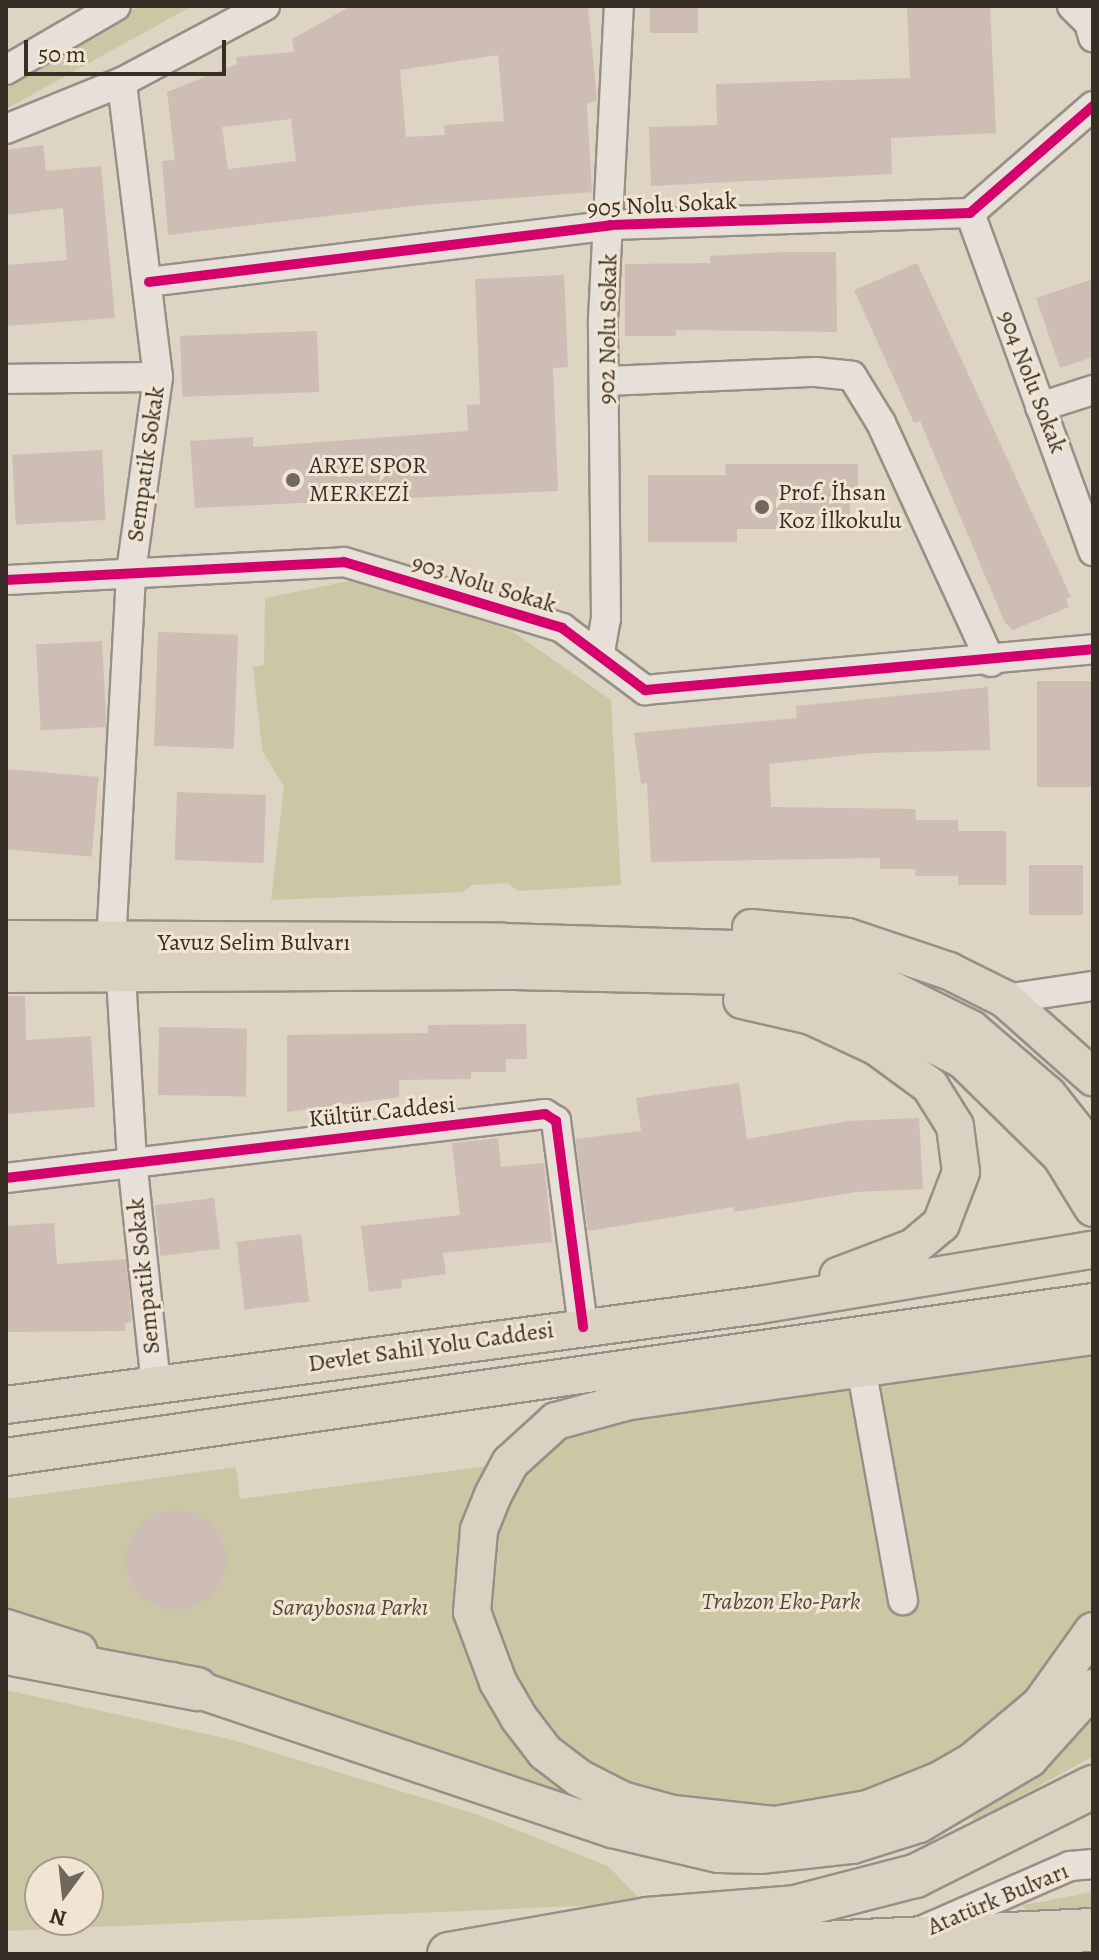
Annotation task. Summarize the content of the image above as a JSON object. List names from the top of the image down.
{
  "streets": {
    "highway": ["Atatürk Bulvarı"],
    "main road": ["Yavuz Selim Bulvarı", "Devlet Sahil Yolu Caddesi"],
    "street": [
      "905 Nolu Sokak",
      "902 Nolu Sokak",
      "904 Nolu Sokak",
      "Sempatik Sokak",
      "903 Nolu Sokak",
      "Kültür Caddesi"
    ]
  },
  "crossings": [
    ["905 Nolu Sokak", "902 Nolu Sokak"],
    ["905 Nolu Sokak", "904 Nolu Sokak"],
    ["905 Nolu Sokak", "Sempatik Sokak"],
    ["902 Nolu Sokak", "903 Nolu Sokak"],
    ["Sempatik Sokak", "903 Nolu Sokak"],
    ["Sempatik Sokak", "Yavuz Selim Bulvarı"],
    ["Sempatik Sokak", "Kültür Caddesi"],
    ["Sempatik Sokak", "Devlet Sahil Yolu Caddesi"],
    ["Kültür Caddesi", "Devlet Sahil Yolu Caddesi"]
  ],
  "parks": ["Trabzon Eko-Park", "Saraybosna Parkı"],
  "places": ["ARYE SPOR MERKEZİ", "Prof. İhsan Koz İlkokulu"],
  "scale_bar": "50 m",
  "north": "bottom"
}
